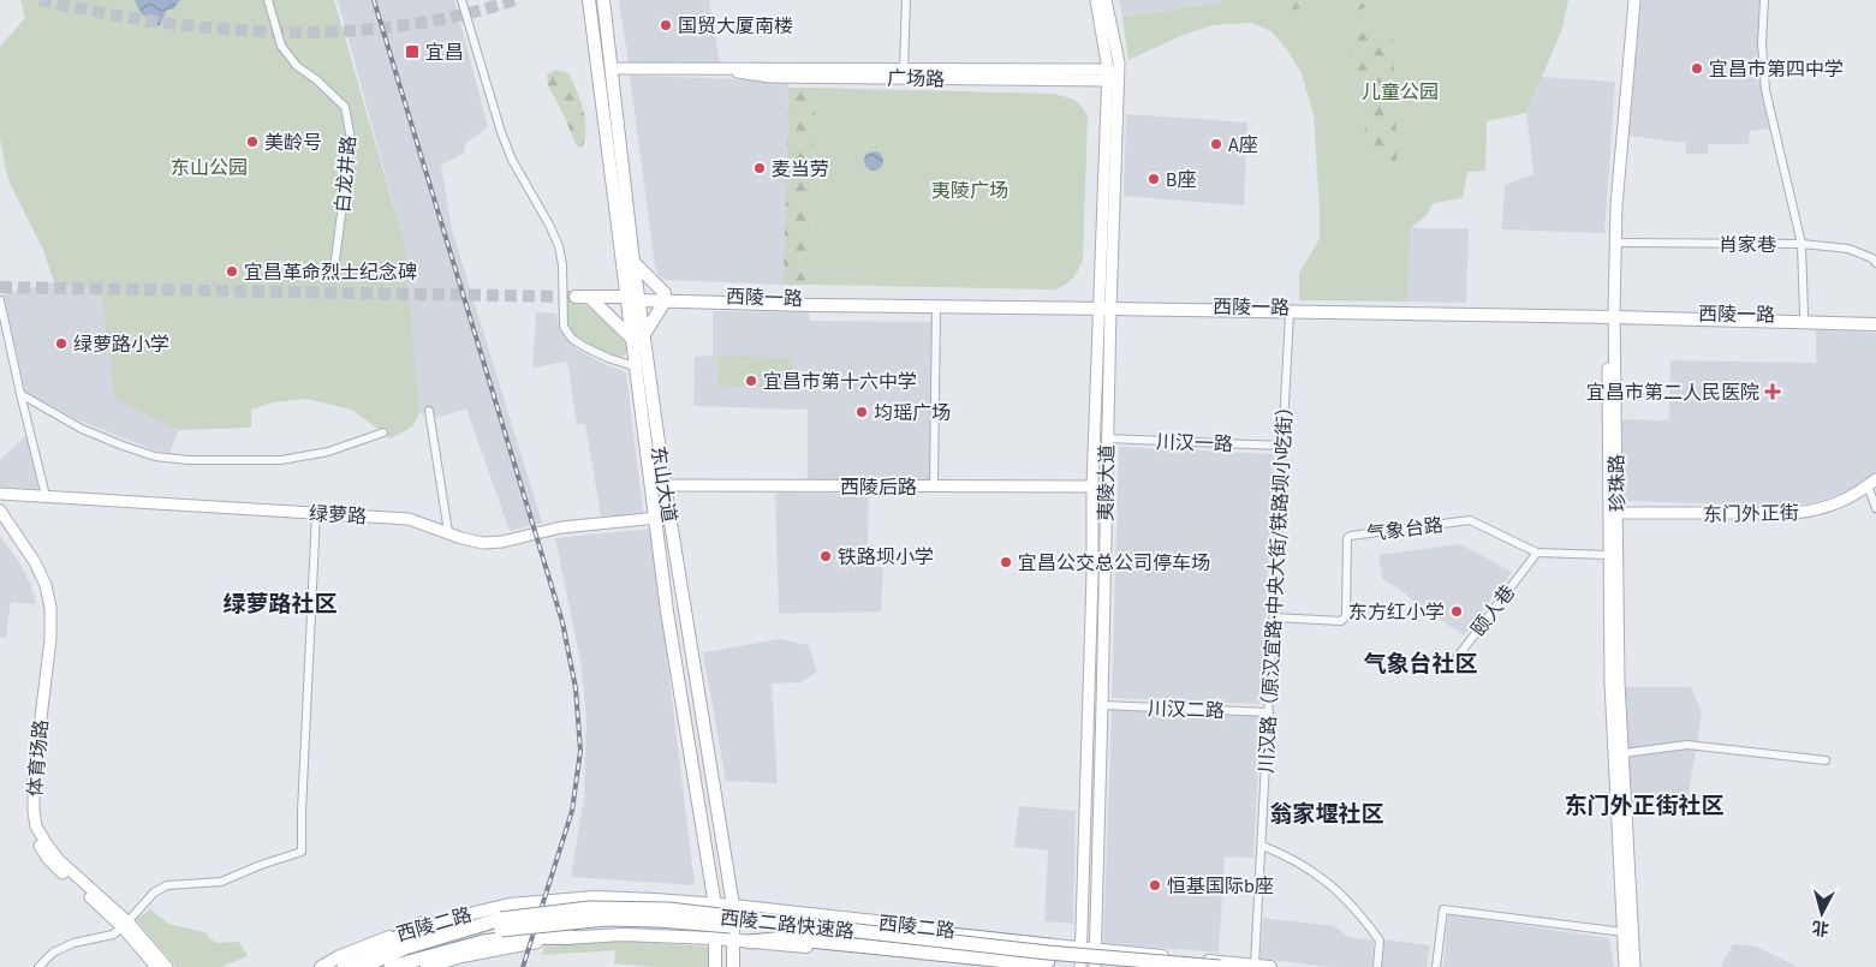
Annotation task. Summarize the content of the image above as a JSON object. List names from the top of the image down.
{
  "streets": {
    "highway": ["西陵二路快速路"],
    "main road": [
      "广场路",
      "西陵一路",
      "夷陵大道",
      "珍珠路",
      "东山大道",
      "西陵后路",
      "东门外正街",
      "绿萝路",
      "体育场路",
      "西陵二路"
    ],
    "street": [
      "白龙井路",
      "肖家巷",
      "川汉一路",
      "气象台路",
      "川汉路（原汉宜路·中央大街/铁路坝小吃街）",
      "颐人巷",
      "川汉二路"
    ]
  },
  "crossings": [
    ["广场路", "夷陵大道"],
    ["广场路", "东山大道"],
    ["肖家巷", "珍珠路"],
    ["西陵一路", "夷陵大道"],
    ["西陵一路", "珍珠路"],
    ["西陵一路", "东山大道"],
    ["西陵一路", "川汉路（原汉宜路·中央大街/铁路坝小吃街）"],
    ["川汉一路", "夷陵大道"],
    ["川汉一路", "川汉路（原汉宜路·中央大街/铁路坝小吃街）"],
    ["夷陵大道", "西陵后路"],
    ["夷陵大道", "川汉二路"],
    ["夷陵大道", "西陵二路"],
    ["珍珠路", "东门外正街"],
    ["珍珠路", "气象台路"],
    ["东山大道", "西陵后路"],
    ["东山大道", "绿萝路"],
    ["东山大道", "西陵二路"],
    ["东山大道", "西陵二路快速路"],
    ["气象台路", "川汉路（原汉宜路·中央大街/铁路坝小吃街）"],
    ["气象台路", "颐人巷"],
    ["川汉路（原汉宜路·中央大街/铁路坝小吃街）", "川汉二路"],
    ["川汉路（原汉宜路·中央大街/铁路坝小吃街）", "西陵二路"],
    ["西陵二路", "西陵二路快速路"]
  ],
  "districts": [
    "绿萝路社区",
    "气象台社区",
    "东门外正街社区",
    "翁家堰社区"
  ],
  "parks": ["儿童公园", "东山公园", "夷陵广场"],
  "places": {
    "other": [
      "国贸大厦南楼",
      "宜昌市第四中学",
      "美龄号",
      "A座",
      "麦当劳",
      "B座",
      "宜昌革命烈士纪念碑",
      "绿萝路小学",
      "宜昌市第十六中学",
      "均瑶广场",
      "铁路坝小学",
      "宜昌公交总公司停车场",
      "东方红小学",
      "恒基国际b座"
    ],
    "transit": ["宜昌"],
    "health": ["宜昌市第二人民医院"]
  },
  "north": "bottom"
}
